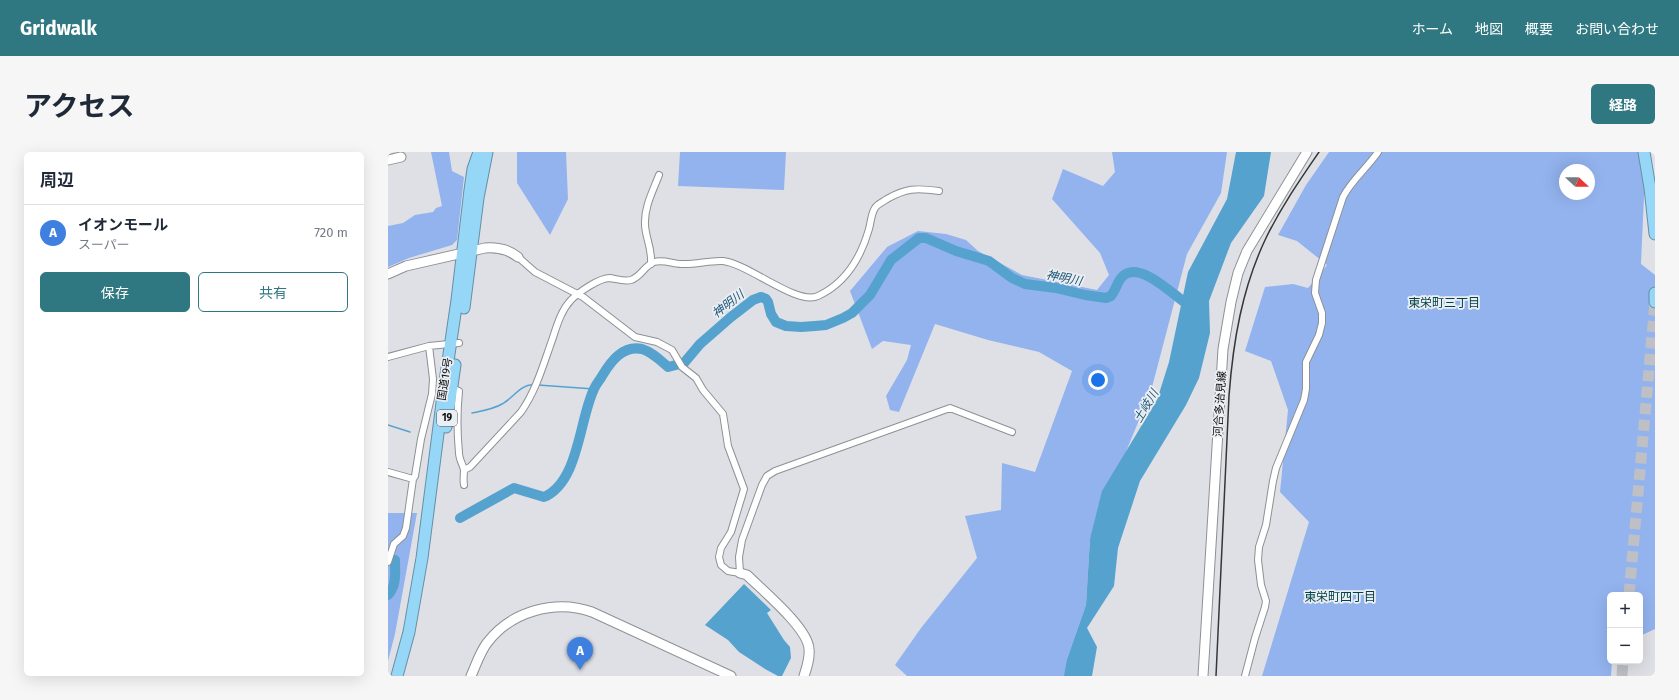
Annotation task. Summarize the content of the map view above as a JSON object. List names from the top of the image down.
{
  "streets": {
    "highway": ["国道19号", "19"],
    "street": ["河合多治見線"]
  },
  "districts": ["東栄町三丁目", "東栄町四丁目"],
  "water": ["神明川", "土岐川"],
  "north": "right",
  "page": {
    "header": "Gridwalk",
    "nav": [
      "ホーム",
      "地図",
      "概要",
      "お問い合わせ"
    ],
    "title": "アクセス",
    "buttons": [
      "経路",
      ["保存", "共有"]
    ],
    "heading": "周辺",
    "list": [
      {
        "mark": "A",
        "name": "イオンモール",
        "note": "スーパー",
        "value": "720 m"
      }
    ],
    "map_buttons": ["+", "−"],
    "pins": "A"
  }
}
